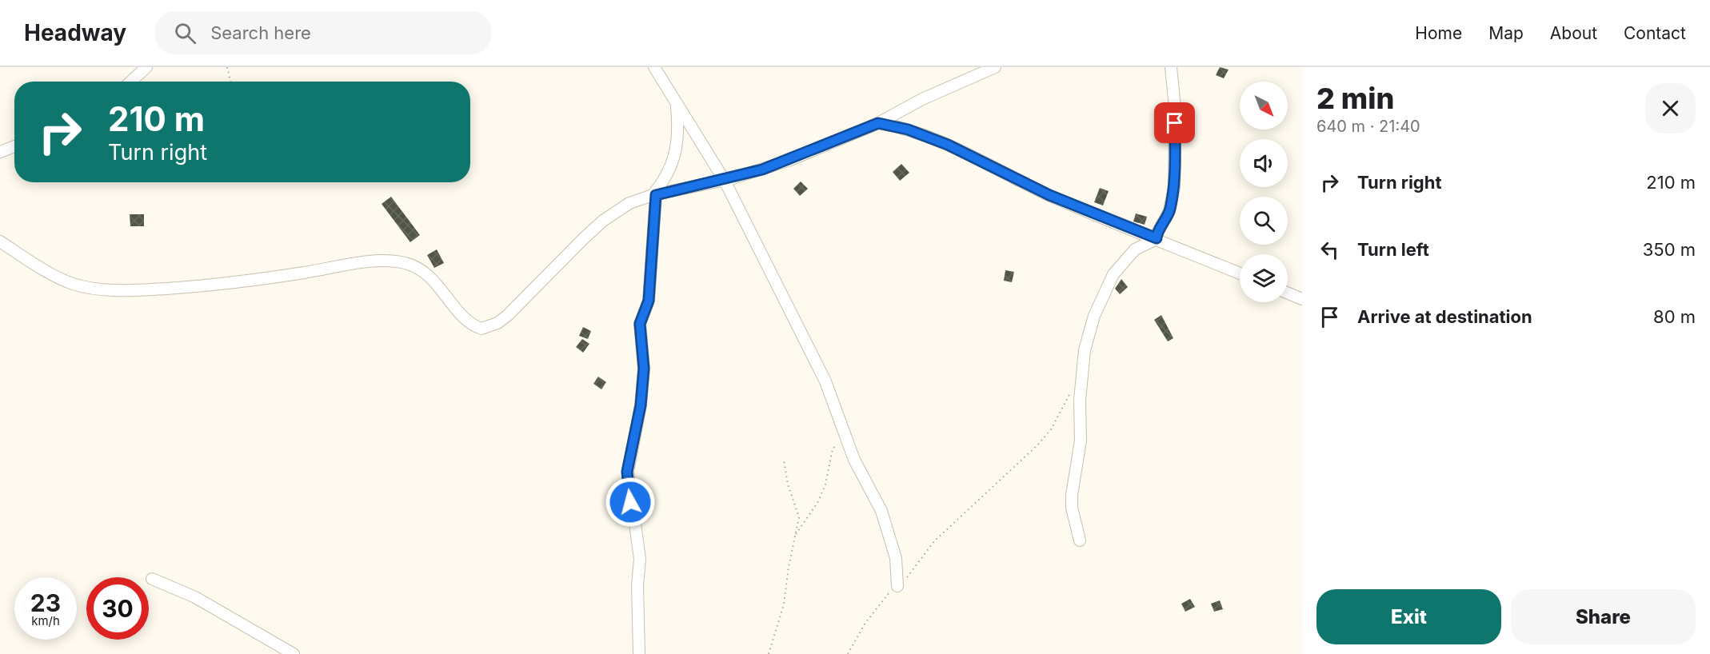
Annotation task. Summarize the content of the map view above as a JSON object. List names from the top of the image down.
{
  "north": "bottom right",
  "page": {
    "header": "Headway",
    "search": "Search here",
    "nav": [
      "Home",
      "Map",
      "About",
      "Contact"
    ],
    "heading": ["2 min", "640 m · 21:40"],
    "turn": ["210 m", "Turn right"],
    "list": [
      {
        "name": "Turn right",
        "value": "210 m"
      },
      {
        "name": "Turn left",
        "value": "350 m"
      },
      {
        "name": "Arrive at destination",
        "value": "80 m"
      }
    ],
    "speed": "23 km/h",
    "limit": "30",
    "buttons": ["Exit", "Share"]
  }
}
